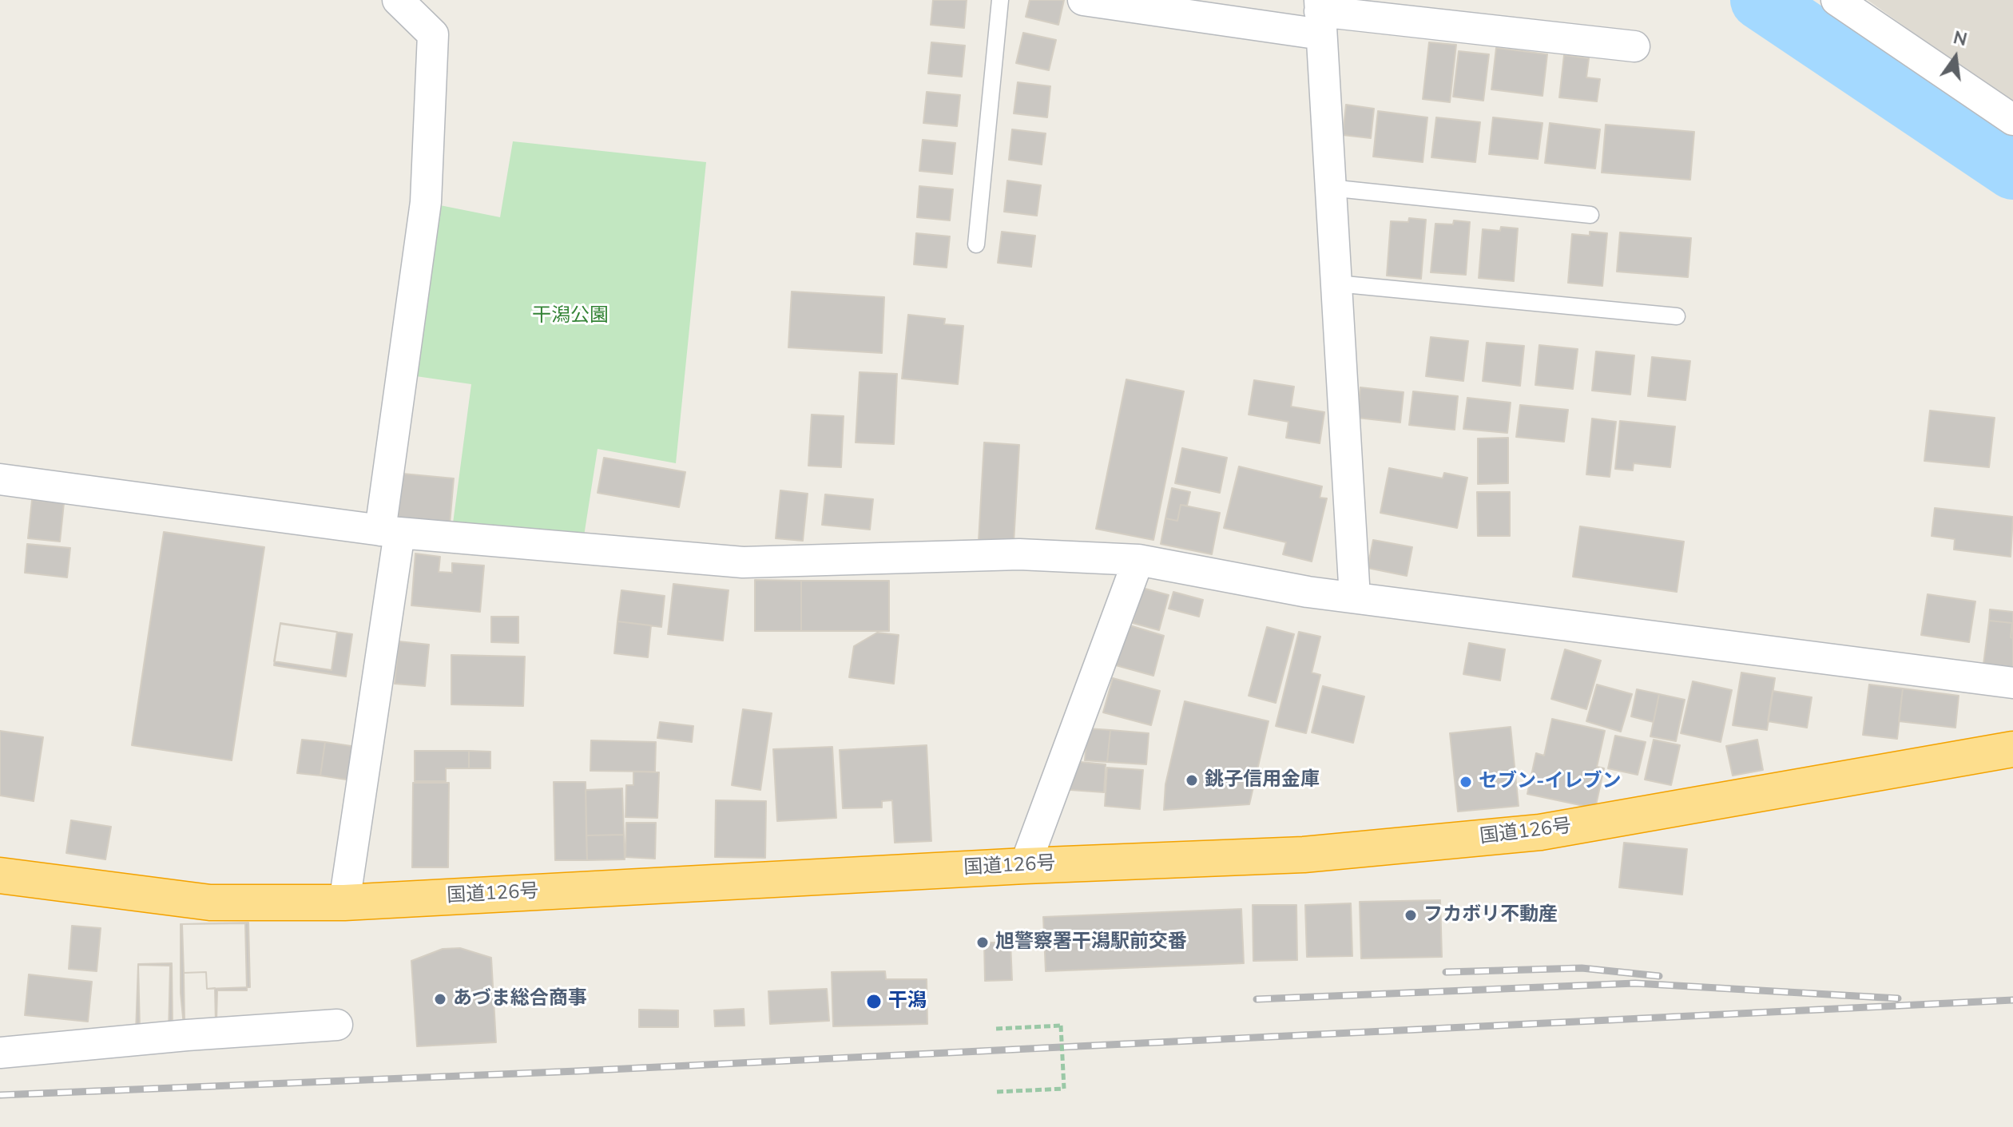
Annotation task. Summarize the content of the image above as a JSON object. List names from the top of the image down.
{
  "streets": {
    "highway": ["国道126号"]
  },
  "parks": ["干潟公園"],
  "places": [
    "銚子信用金庫",
    "セブン-イレブン",
    "フカボリ不動産",
    "旭警察署干潟駅前交番",
    "あづま総合商事",
    "干潟"
  ],
  "north": "top"
}
